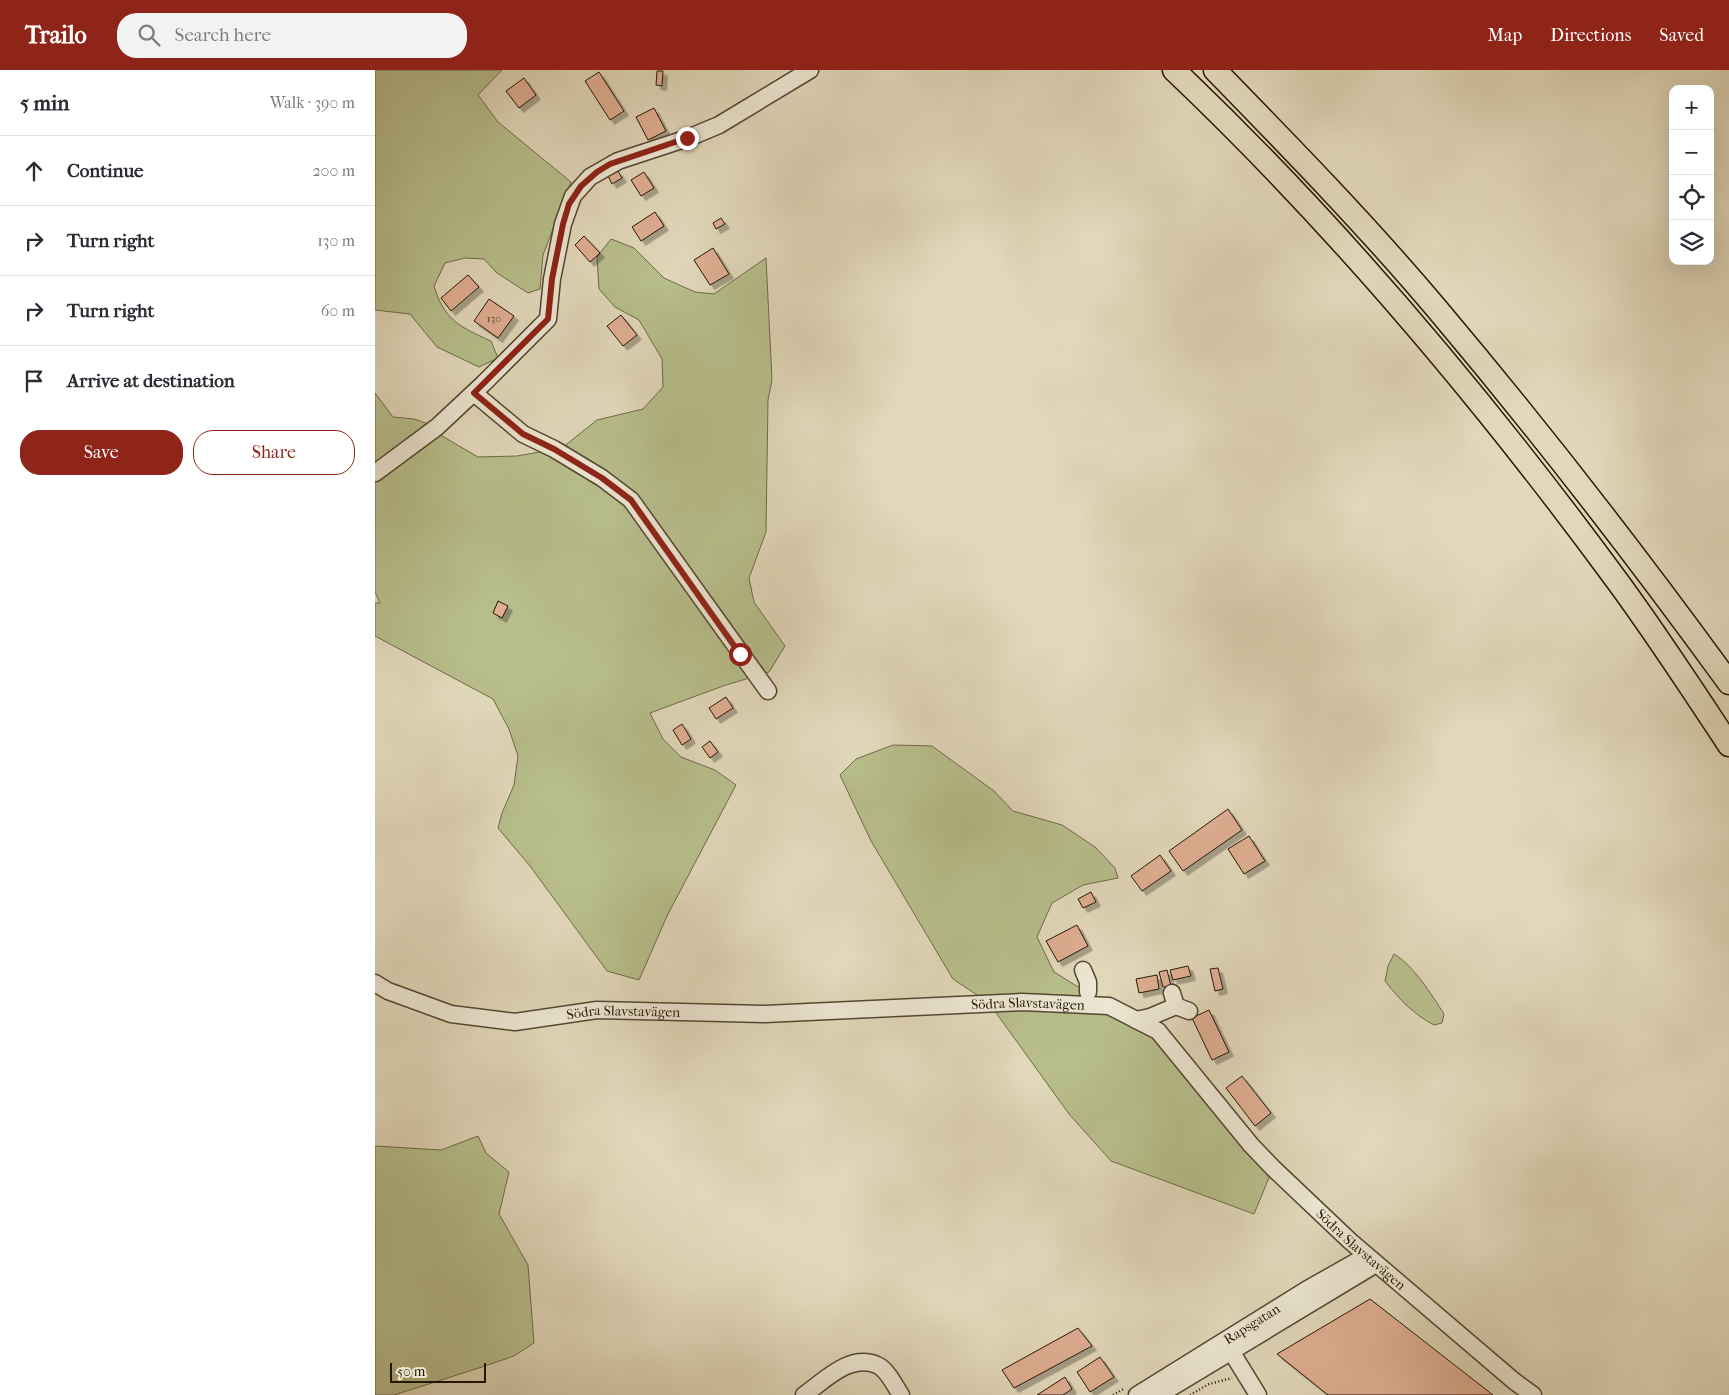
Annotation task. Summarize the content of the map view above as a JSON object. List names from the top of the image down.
{
  "streets": {
    "street": ["Södra Slavstavägen", "Rapsgatan"]
  },
  "crossings": [
    ["Södra Slavstavägen", "Rapsgatan"]
  ],
  "house_numbers": ["130"],
  "scale_bar": "50 m",
  "page": {
    "header": "Trailo",
    "search": "Search here",
    "nav": ["Map", "Directions", "Saved"],
    "heading": ["5 min", "Walk · 390 m"],
    "map_buttons": ["+", "−"],
    "list": [
      ["Continue", "200 m"],
      ["Turn right", "130 m"],
      ["Turn right", "60 m"],
      "Arrive at destination"
    ],
    "buttons": ["Save", "Share"],
    "scale": "50 m"
  }
}
